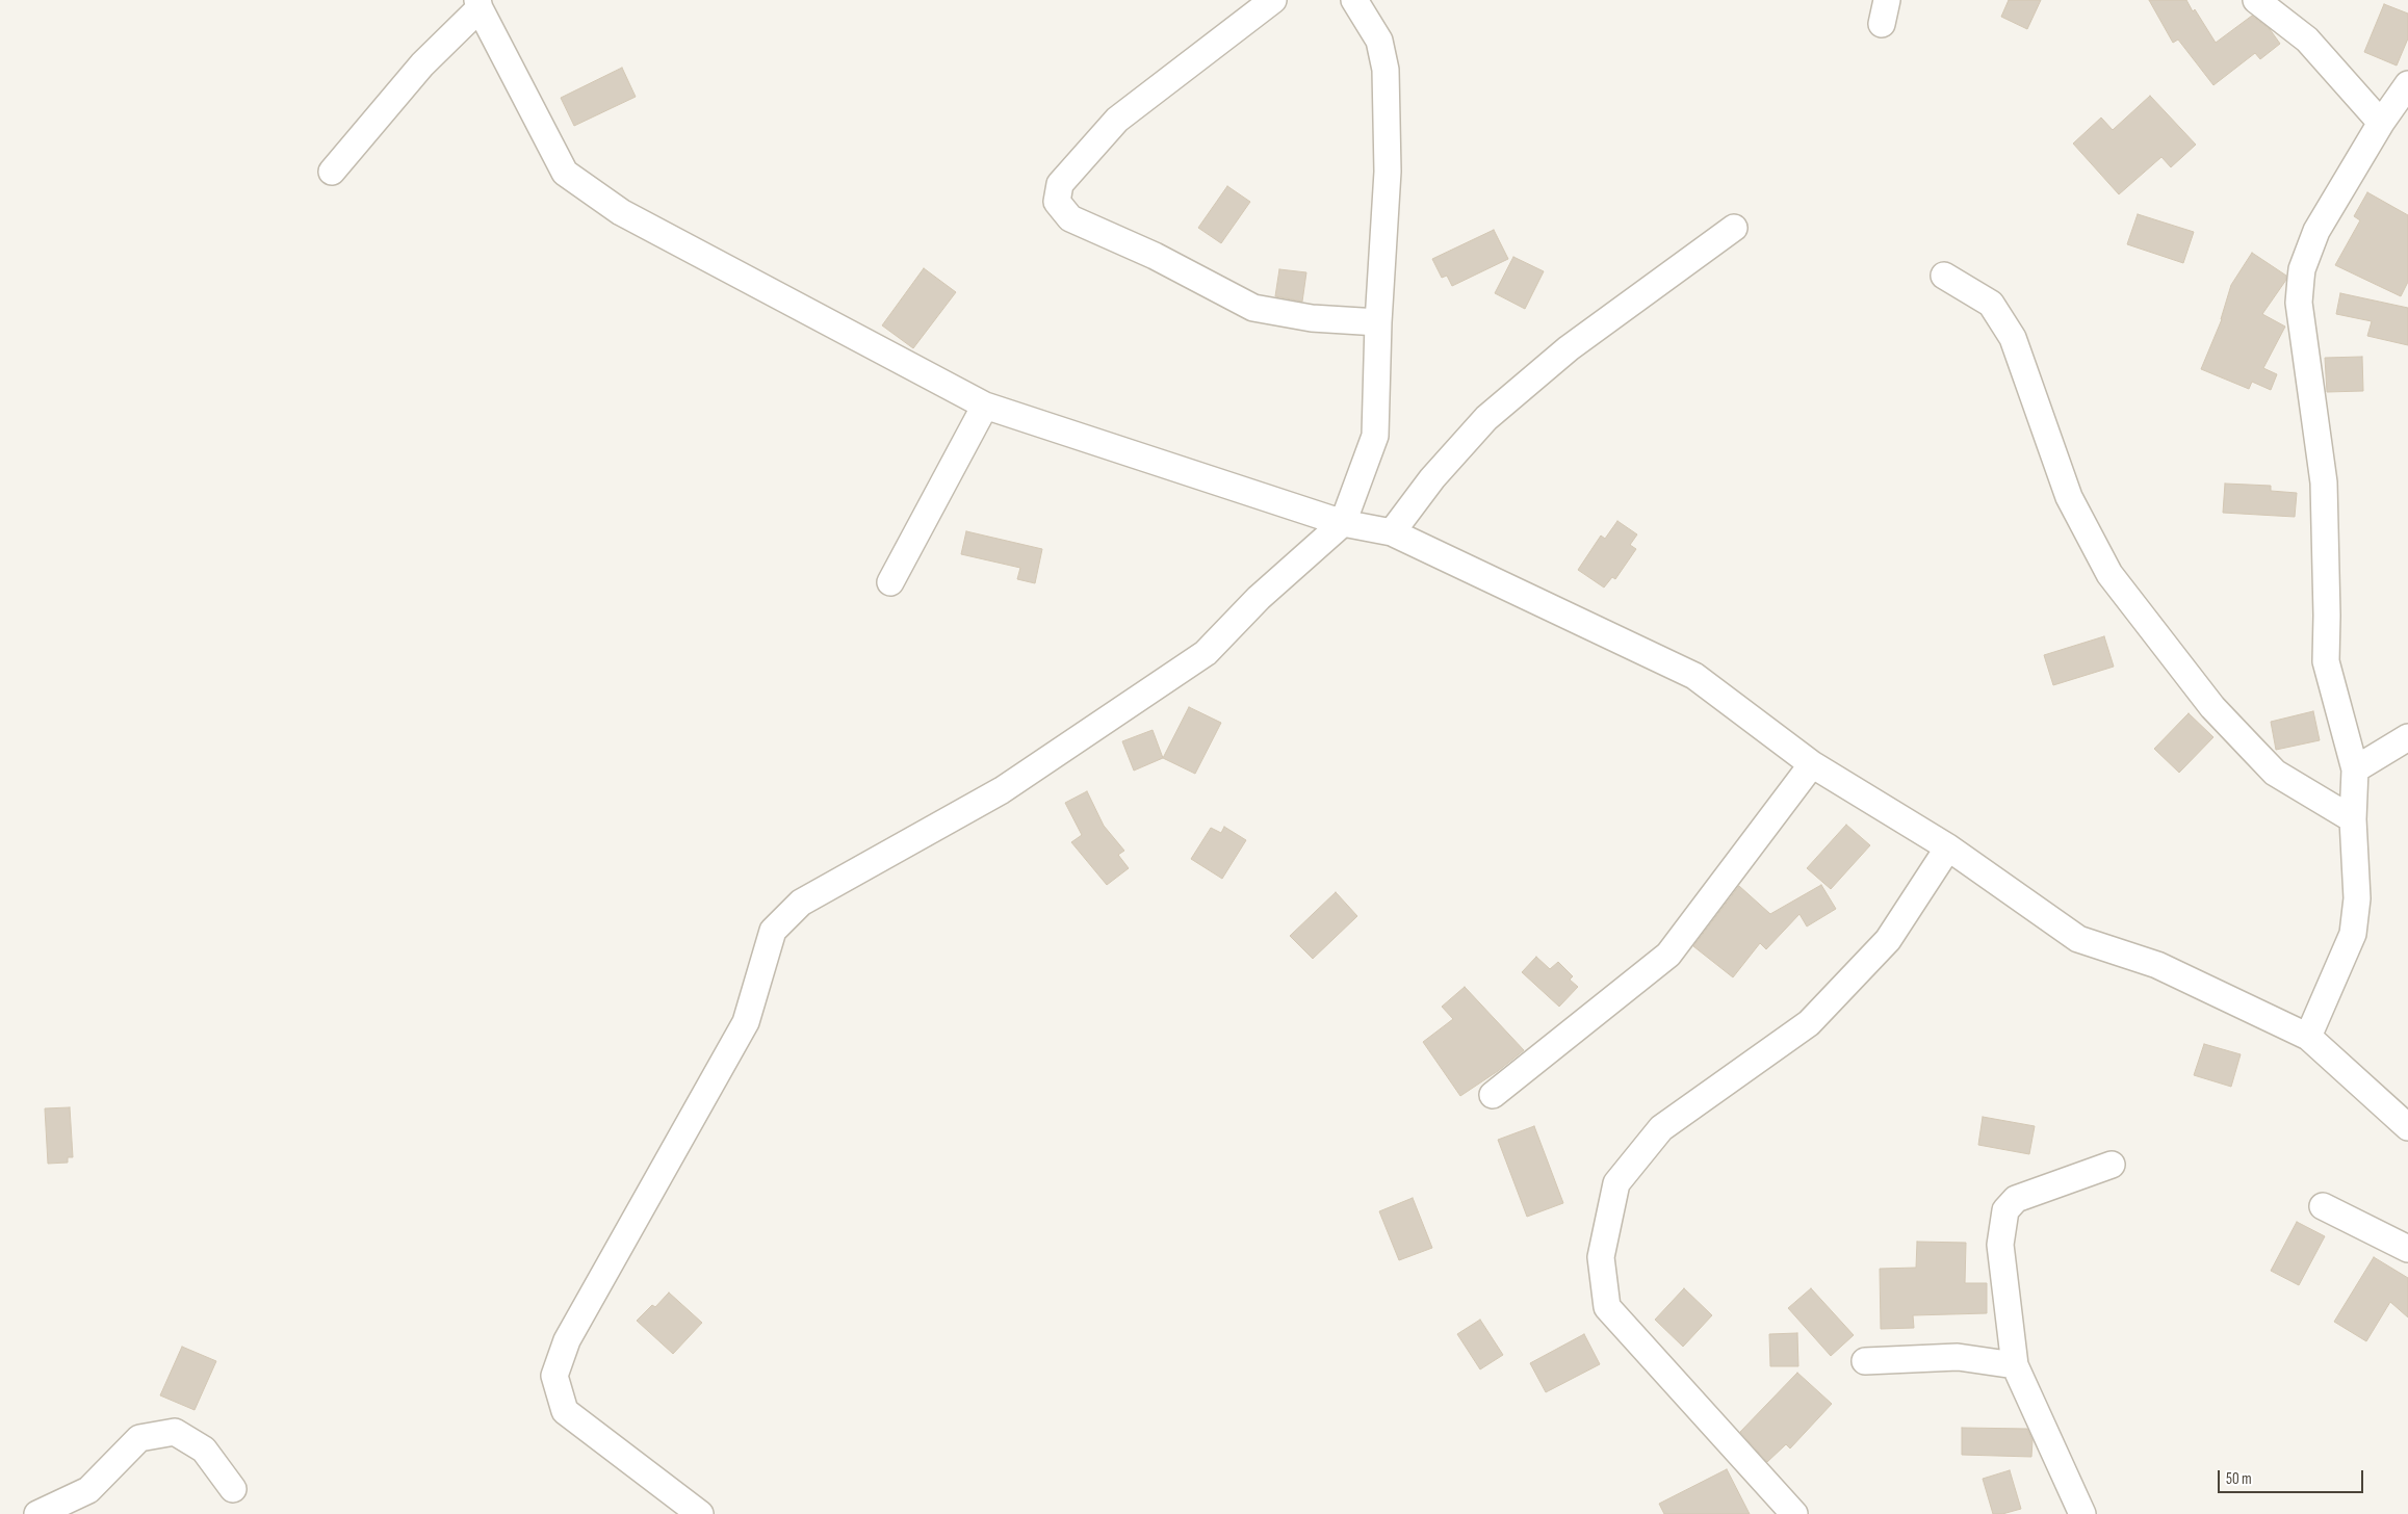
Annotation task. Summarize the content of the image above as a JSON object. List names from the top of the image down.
{
  "scale_bar": "50 m"
}
